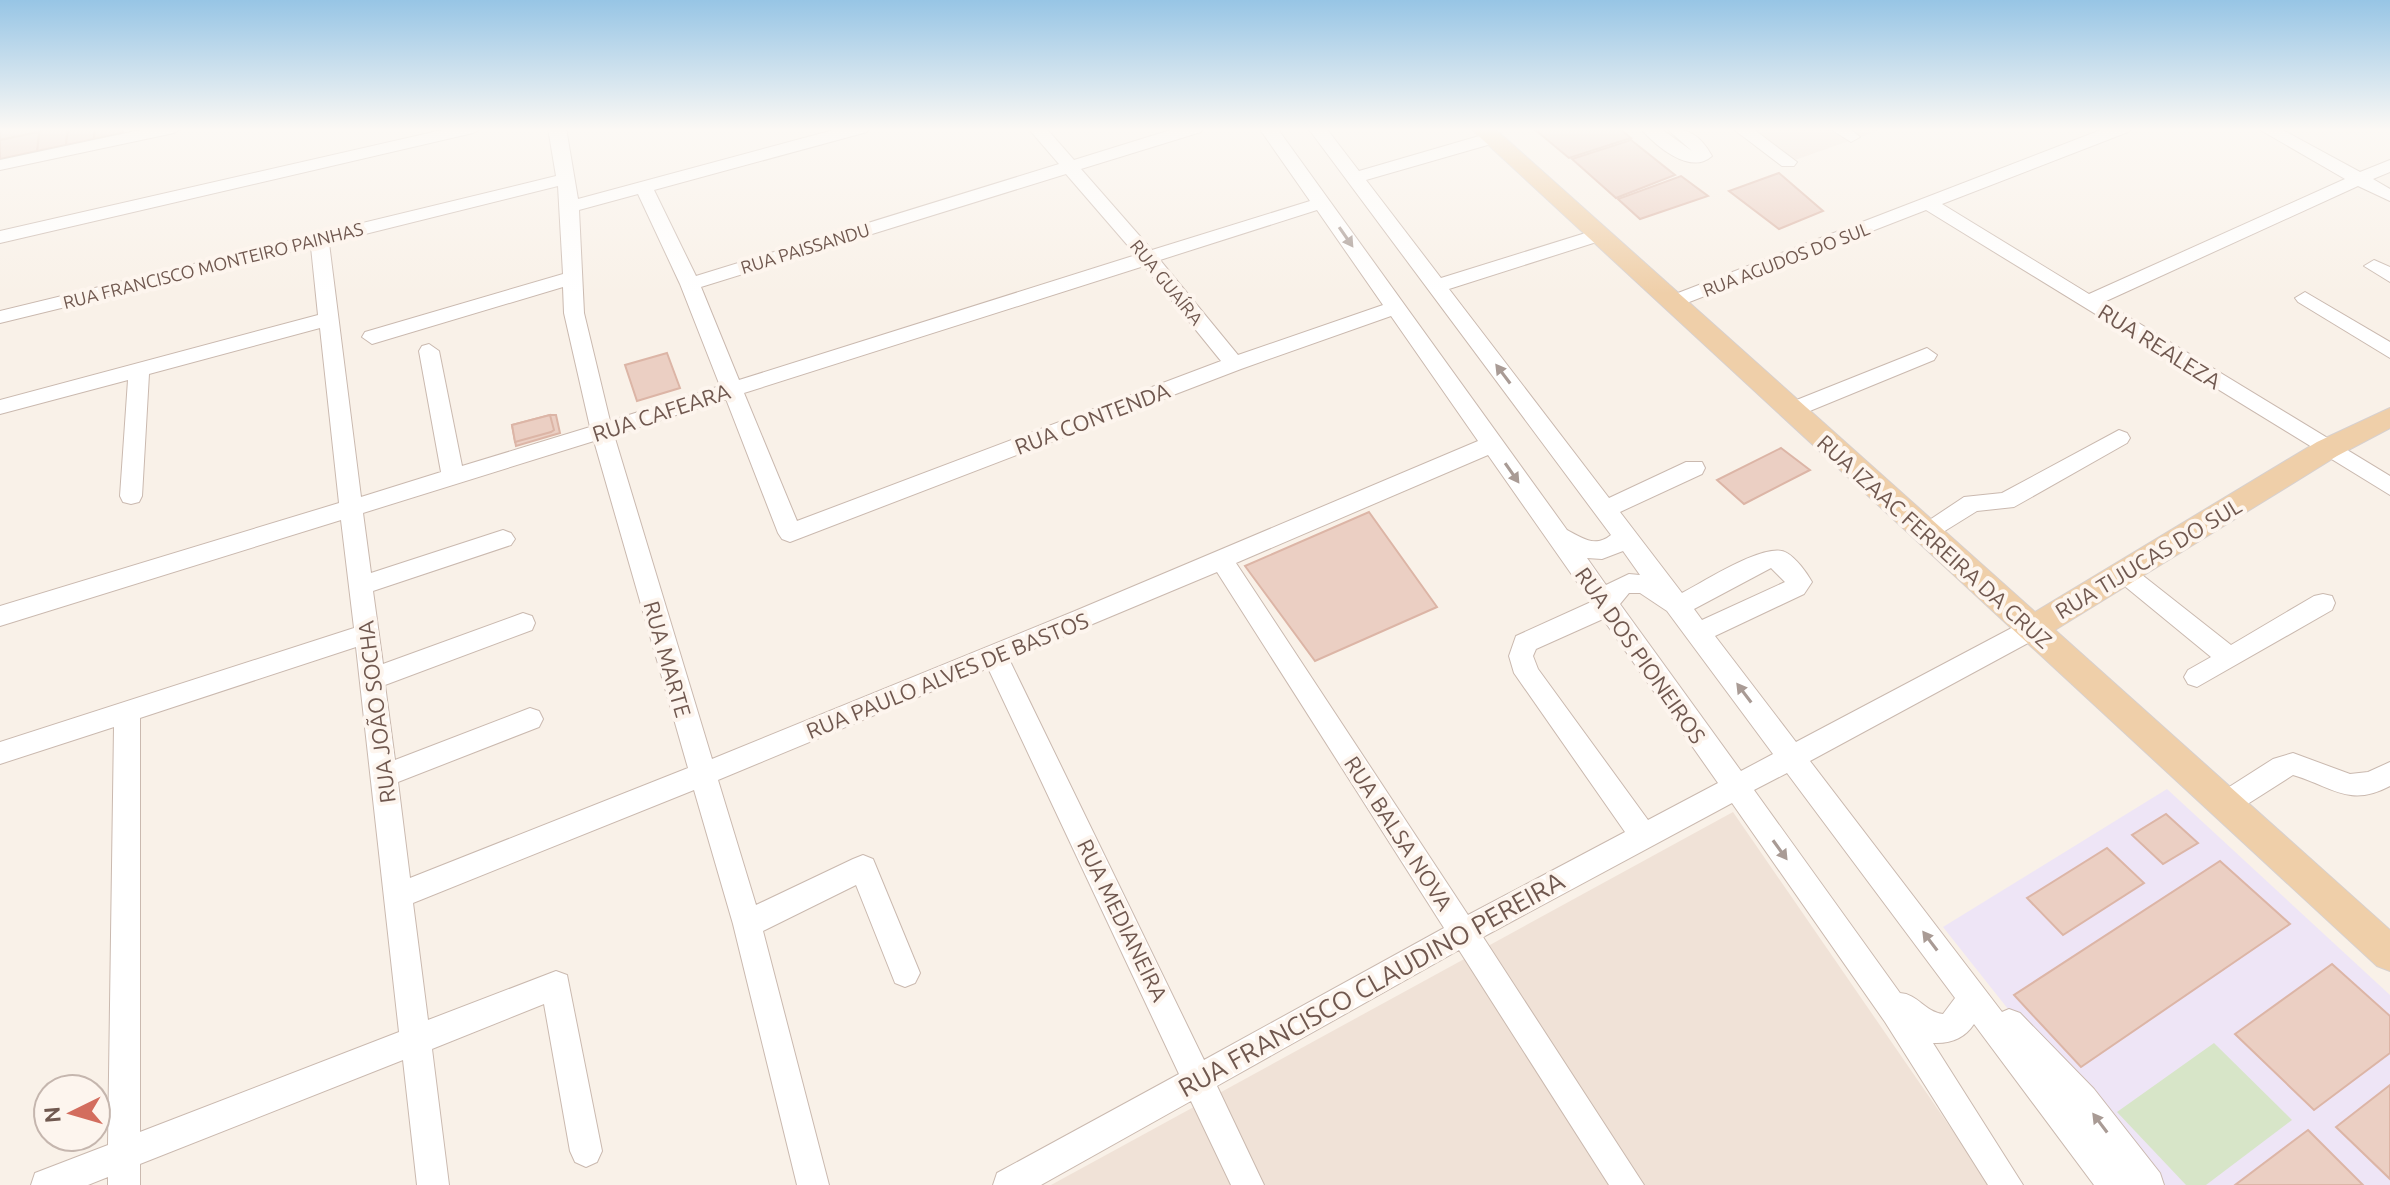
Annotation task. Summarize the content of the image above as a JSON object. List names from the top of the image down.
{
  "streets": {
    "main road": ["RUA IZAAC FERREIRA DA CRUZ", "RUA TIJUCAS DO SUL"],
    "street": [
      "RUA PAISSANDU",
      "RUA AGUDOS DO SUL",
      "RUA FRANCISCO MONTEIRO PAINHAS",
      "RUA GUAÍRA",
      "RUA REALEZA",
      "RUA CAFEARA",
      "RUA CONTENDA",
      "RUA DOS PIONEIROS",
      "RUA MARTE",
      "RUA PAULO ALVES DE BASTOS",
      "RUA JOÃO SOCHA",
      "RUA BALSA NOVA",
      "RUA MEDIANEIRA",
      "RUA FRANCISCO CLAUDINO PEREIRA"
    ]
  },
  "crossings": [
    ["RUA AGUDOS DO SUL", "RUA REALEZA"],
    ["RUA AGUDOS DO SUL", "RUA IZAAC FERREIRA DA CRUZ"],
    ["RUA FRANCISCO MONTEIRO PAINHAS", "RUA JOÃO SOCHA"],
    ["RUA GUAÍRA", "RUA CAFEARA"],
    ["RUA GUAÍRA", "RUA CONTENDA"],
    ["RUA REALEZA", "RUA TIJUCAS DO SUL"],
    ["RUA CAFEARA", "RUA CONTENDA"],
    ["RUA CAFEARA", "RUA DOS PIONEIROS"],
    ["RUA CAFEARA", "RUA MARTE"],
    ["RUA CAFEARA", "RUA JOÃO SOCHA"],
    ["RUA CONTENDA", "RUA DOS PIONEIROS"],
    ["RUA IZAAC FERREIRA DA CRUZ", "RUA TIJUCAS DO SUL"],
    ["RUA TIJUCAS DO SUL", "RUA DOS PIONEIROS"],
    ["RUA TIJUCAS DO SUL", "RUA FRANCISCO CLAUDINO PEREIRA"],
    ["RUA DOS PIONEIROS", "RUA PAULO ALVES DE BASTOS"],
    ["RUA DOS PIONEIROS", "RUA FRANCISCO CLAUDINO PEREIRA"],
    ["RUA MARTE", "RUA PAULO ALVES DE BASTOS"],
    ["RUA PAULO ALVES DE BASTOS", "RUA JOÃO SOCHA"],
    ["RUA PAULO ALVES DE BASTOS", "RUA BALSA NOVA"],
    ["RUA PAULO ALVES DE BASTOS", "RUA MEDIANEIRA"],
    ["RUA BALSA NOVA", "RUA FRANCISCO CLAUDINO PEREIRA"],
    ["RUA MEDIANEIRA", "RUA FRANCISCO CLAUDINO PEREIRA"]
  ],
  "north": "left"
}
